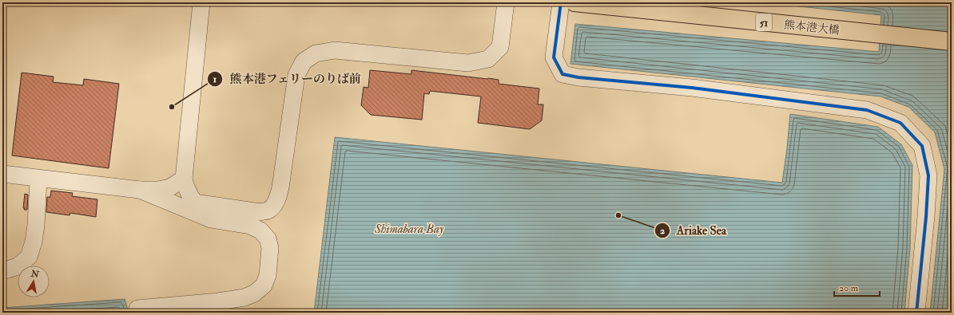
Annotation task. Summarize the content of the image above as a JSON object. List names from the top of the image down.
{
  "streets": {
    "main road": ["51", "熊本港大橋"]
  },
  "water": ["Shimabara Bay"],
  "places": ["熊本港フェリーのりば前", "Ariake Sea"],
  "scale_bar": "20 m",
  "north": "top"
}
